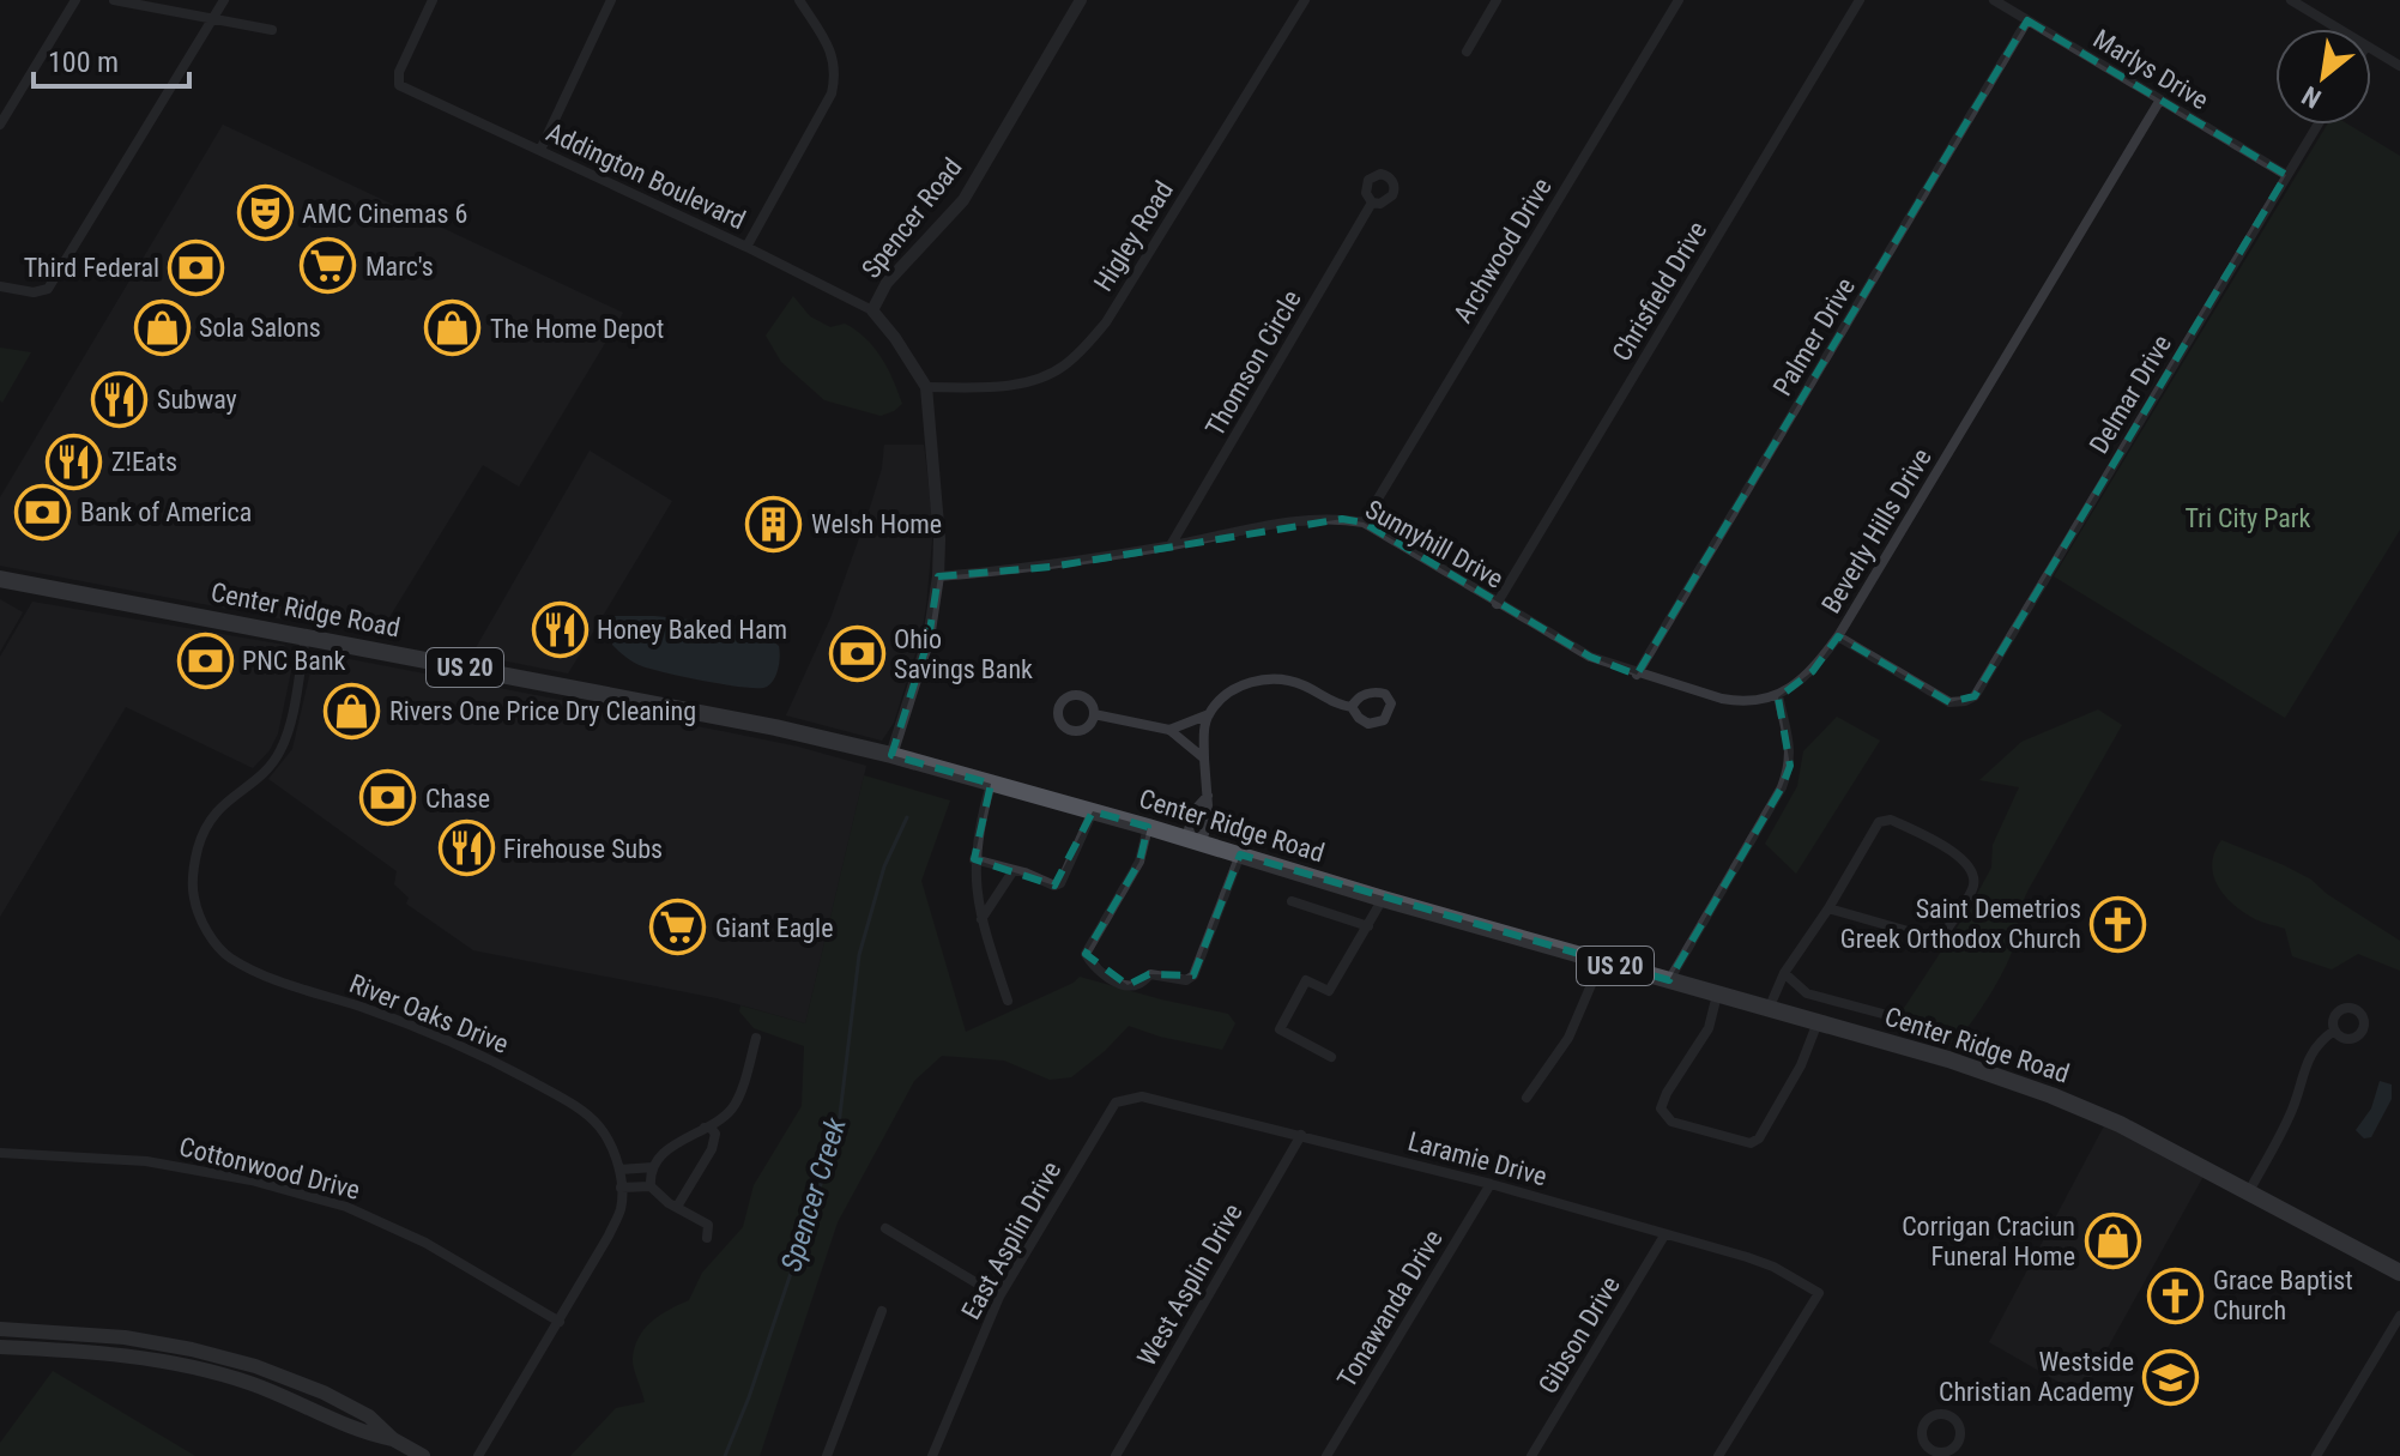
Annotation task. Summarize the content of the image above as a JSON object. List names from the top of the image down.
{
  "streets": {
    "main road": ["Center Ridge Road", "US 20"],
    "street": [
      "Marlys Drive",
      "Addington Boulevard",
      "Spencer Road",
      "Higley Road",
      "Archwood Drive",
      "Chrisfield Drive",
      "Palmer Drive",
      "Thomson Circle",
      "Delmar Drive",
      "Beverly Hills Drive",
      "Sunnyhill Drive",
      "River Oaks Drive",
      "Laramie Drive",
      "Cottonwood Drive",
      "East Asplin Drive",
      "West Asplin Drive",
      "Tonawanda Drive",
      "Gibson Drive"
    ]
  },
  "crossings": [
    ["Marlys Drive", "Palmer Drive"],
    ["Marlys Drive", "Delmar Drive"],
    ["Marlys Drive", "Beverly Hills Drive"],
    ["Addington Boulevard", "Spencer Road"],
    ["Spencer Road", "Higley Road"],
    ["Spencer Road", "Sunnyhill Drive"],
    ["Spencer Road", "Center Ridge Road"],
    ["Archwood Drive", "Sunnyhill Drive"],
    ["Chrisfield Drive", "Sunnyhill Drive"],
    ["Palmer Drive", "Sunnyhill Drive"],
    ["Thomson Circle", "Sunnyhill Drive"],
    ["Delmar Drive", "Beverly Hills Drive"],
    ["Beverly Hills Drive", "Sunnyhill Drive"],
    ["Center Ridge Road", "River Oaks Drive"],
    ["River Oaks Drive", "Cottonwood Drive"],
    ["Laramie Drive", "East Asplin Drive"],
    ["Laramie Drive", "West Asplin Drive"],
    ["Laramie Drive", "Tonawanda Drive"],
    ["Laramie Drive", "Gibson Drive"]
  ],
  "water": ["Spencer Creek"],
  "parks": ["Tri City Park"],
  "places": {
    "theatre": ["AMC Cinemas 6"],
    "supermarket": ["Marc's", "Giant Eagle"],
    "bank": [
      "Third Federal",
      "Bank of America",
      "Ohio Savings Bank",
      "PNC Bank",
      "Chase"
    ],
    "shop": [
      "Sola Salons",
      "The Home Depot",
      "Rivers One Price Dry Cleaning",
      "Corrigan Craciun Funeral Home"
    ],
    "restaurant": [
      "Subway",
      "Z!Eats",
      "Honey Baked Ham",
      "Firehouse Subs"
    ],
    "building": ["Welsh Home"],
    "church": ["Saint Demetrios Greek Orthodox Church", "Grace Baptist Church"],
    "school or university": ["Westside Christian Academy"]
  },
  "scale_bar": "100 m",
  "north": "bottom left"
}
